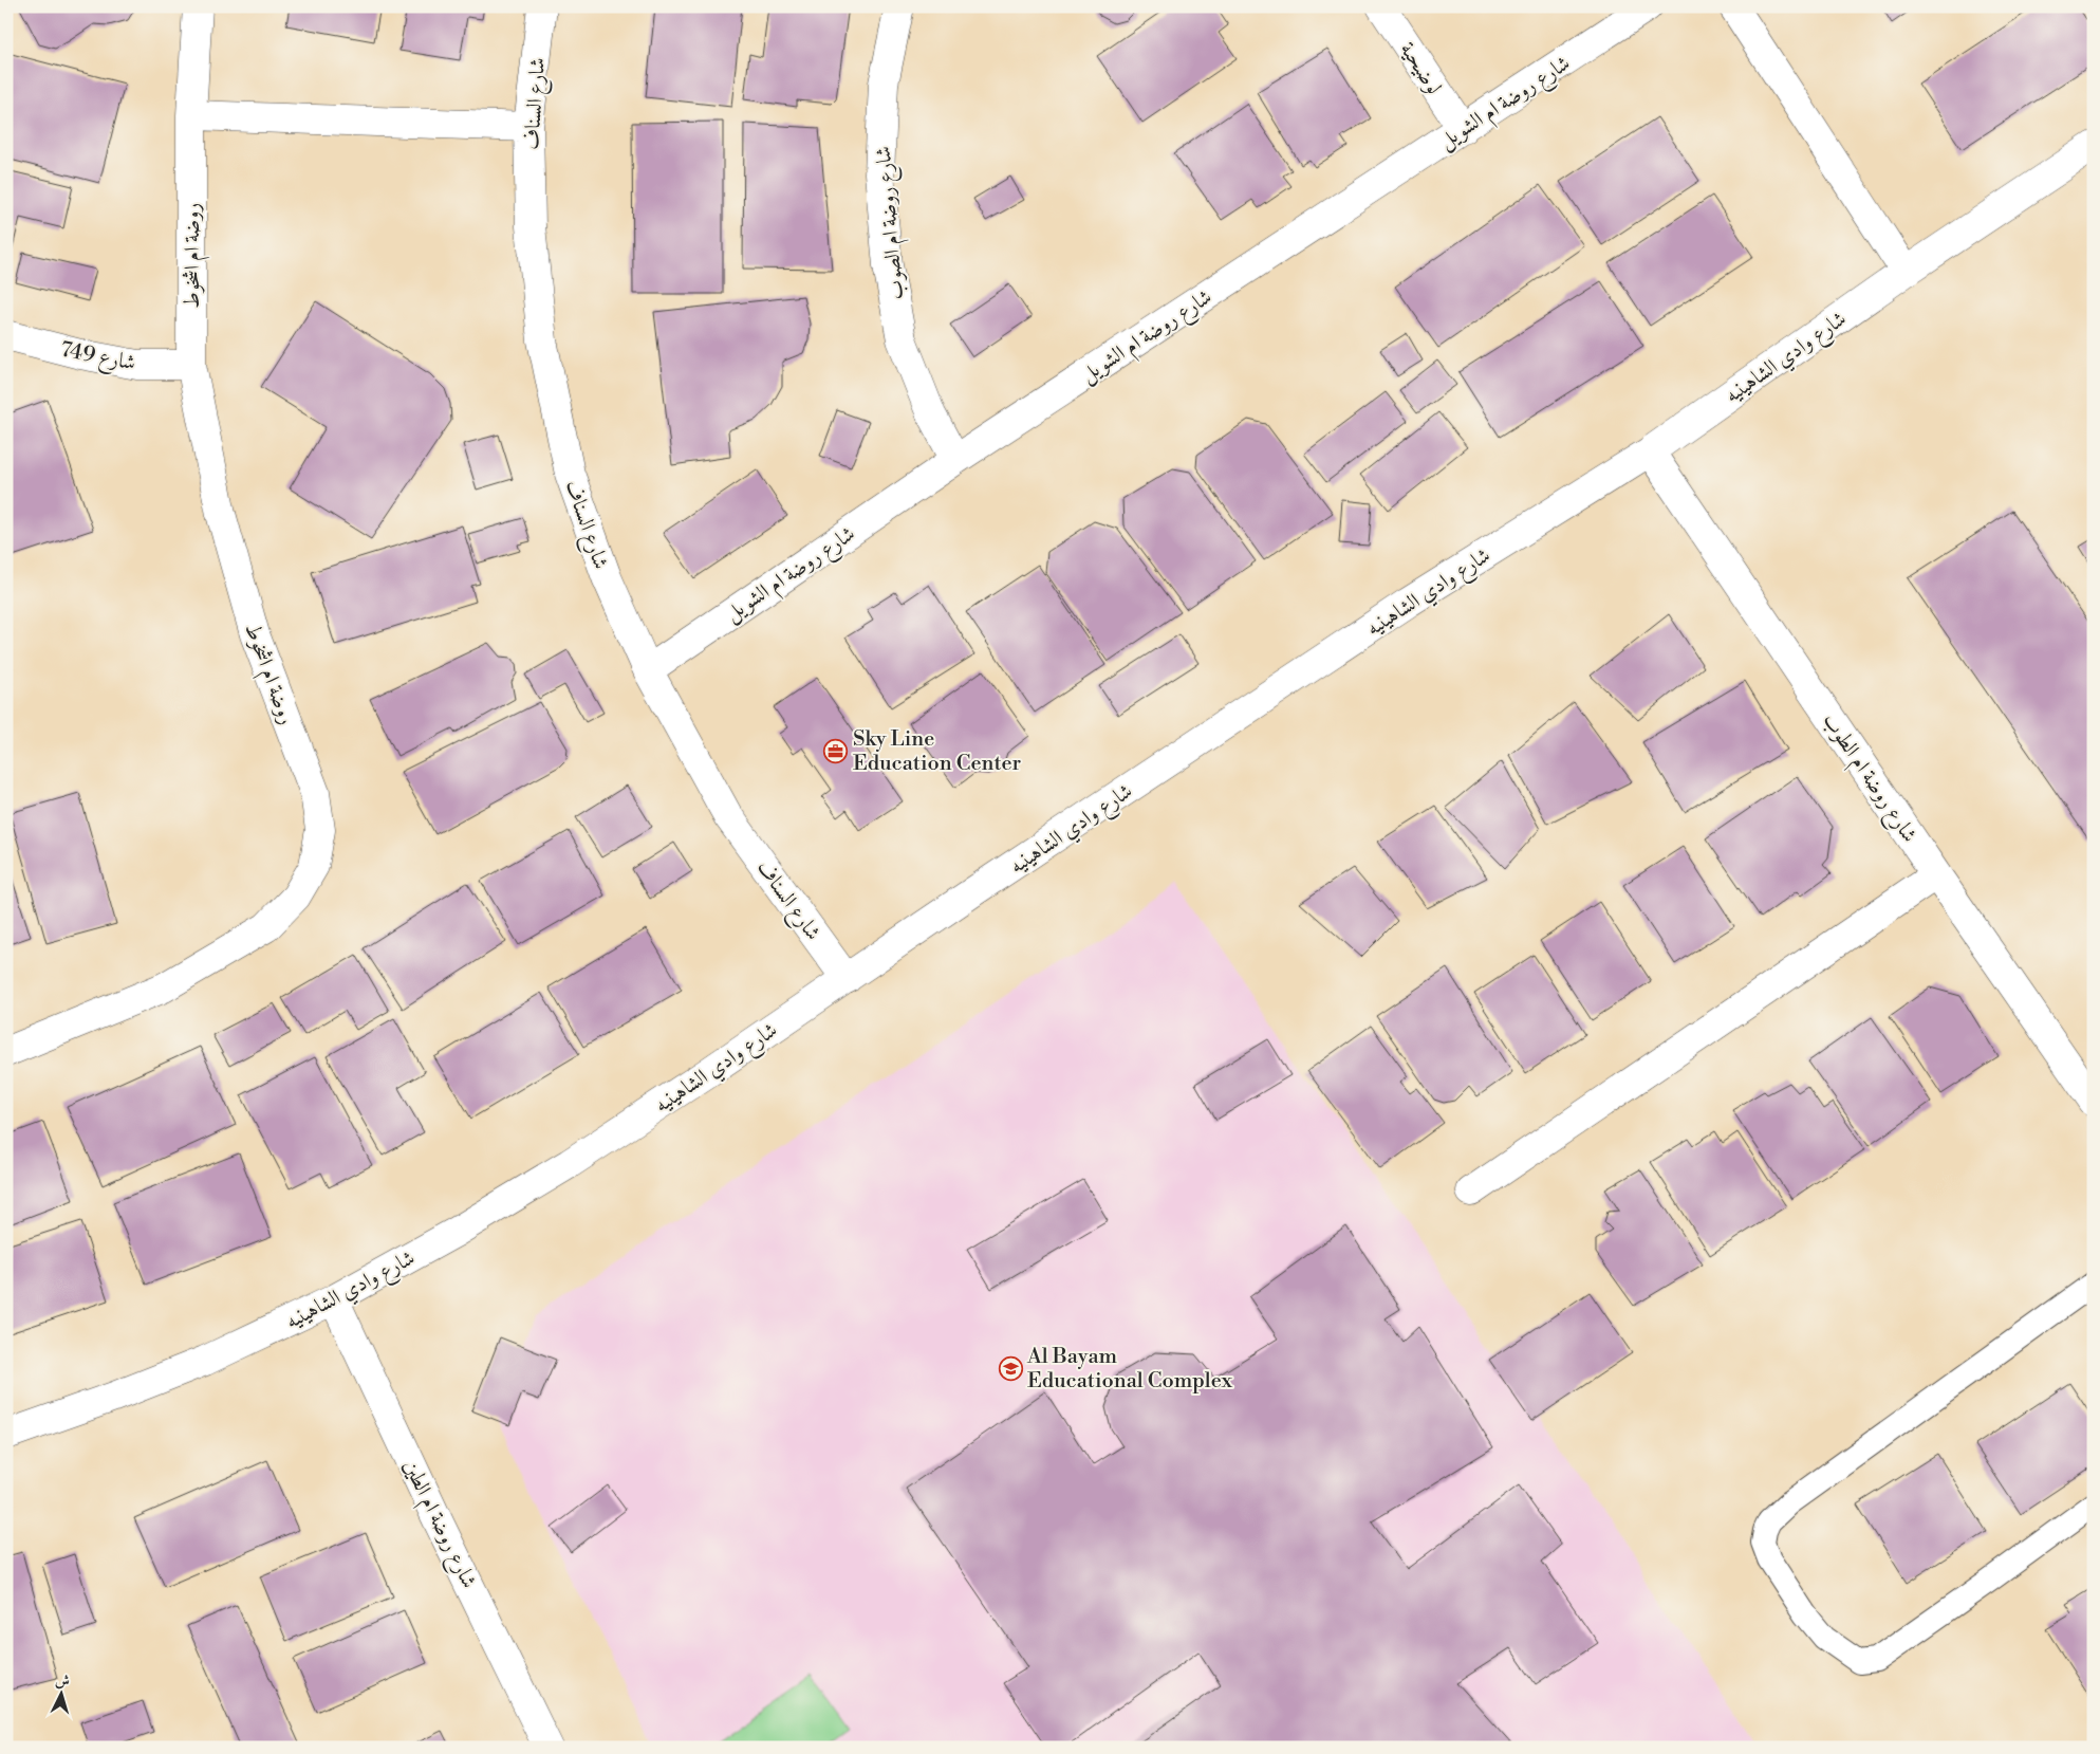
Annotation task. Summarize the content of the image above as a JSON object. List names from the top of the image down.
{
  "streets": {
    "street": [
      "لوضيحية",
      "شارع روضة ام الشويل",
      "شارع السناف",
      "شارع روضة ام الصوب",
      "روضة ام اشخوط",
      "شارع 749",
      "شارع وادي الشاهينيه",
      "شارع روضة ام الطوب",
      "شارع روضة ام الطين"
    ]
  },
  "crossings": [
    ["لوضيحية", "شارع روضة ام الشويل"],
    ["شارع روضة ام الشويل", "شارع السناف"],
    ["شارع روضة ام الشويل", "شارع روضة ام الصوب"],
    ["شارع السناف", "شارع وادي الشاهينيه"],
    ["روضة ام اشخوط", "شارع 749"],
    ["شارع وادي الشاهينيه", "شارع روضة ام الطوب"],
    ["شارع وادي الشاهينيه", "شارع روضة ام الطين"]
  ],
  "places": {
    "office": ["Sky Line Education Center"],
    "school or university": ["Al Bayam Educational Complex"]
  },
  "north": "top"
}
